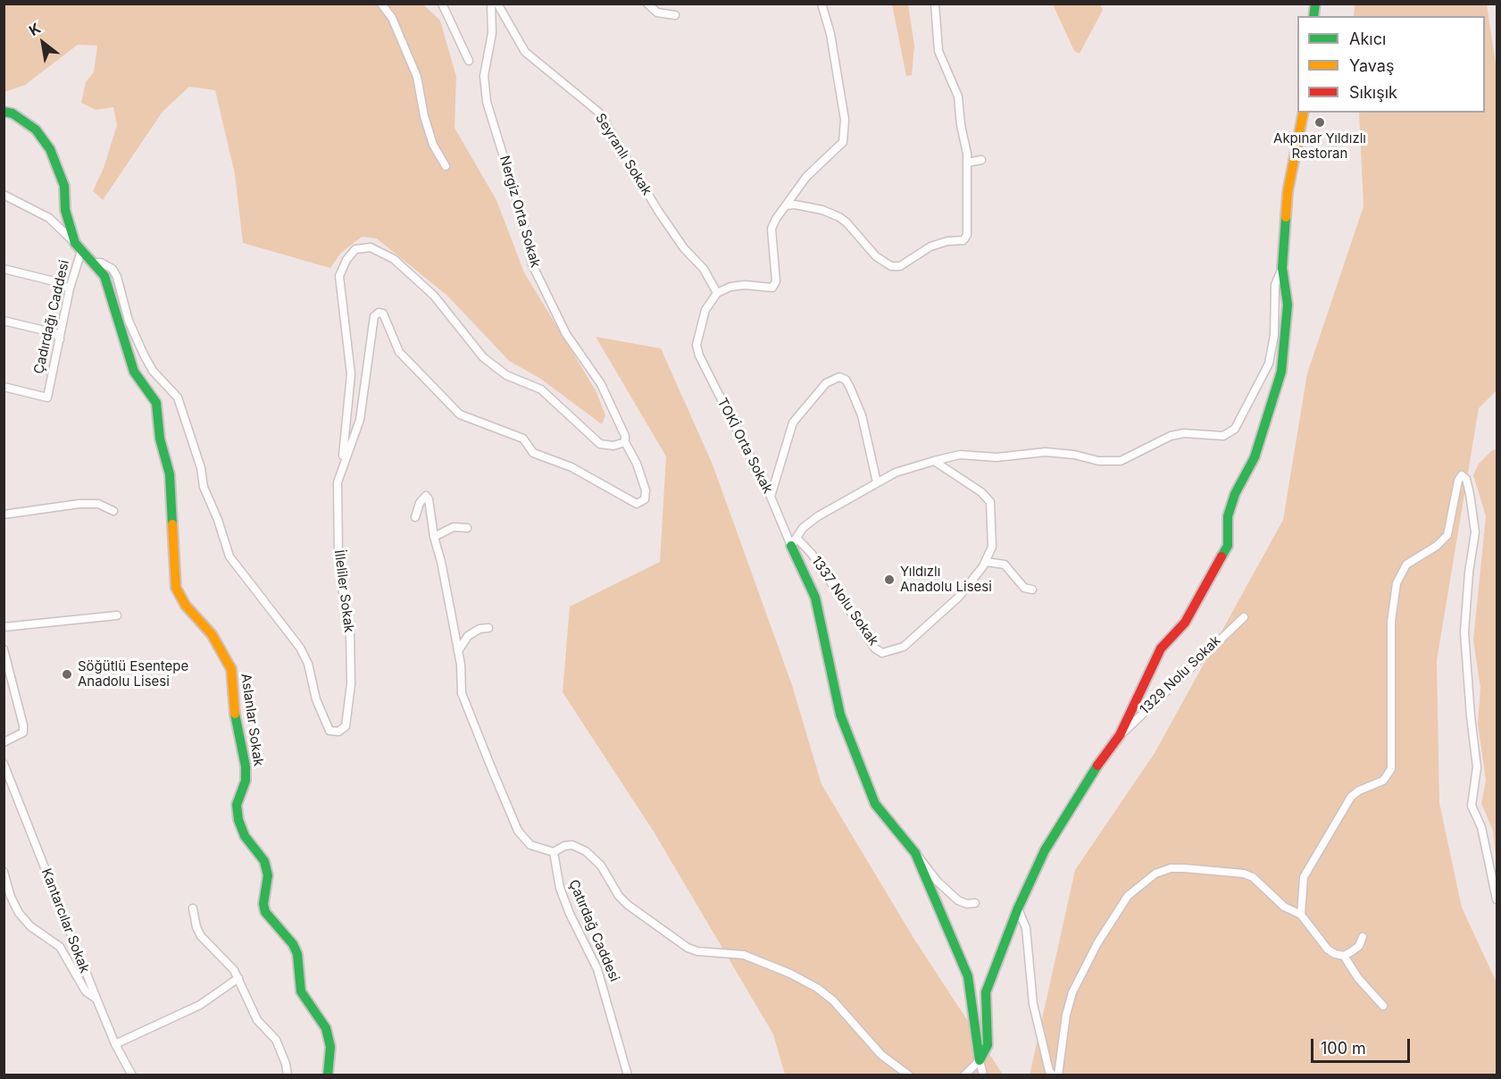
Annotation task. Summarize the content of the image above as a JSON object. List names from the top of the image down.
{
  "streets": {
    "street": [
      "Seyranlı Sokak",
      "Nergiz Orta Sokak",
      "Çadırdağı Caddesi",
      "TOKİ Orta Sokak",
      "İlleliler Sokak",
      "1337 Nolu Sokak",
      "1329 Nolu Sokak",
      "Aslanlar Sokak",
      "Kantarcılar Sokak",
      "Çatırdağ Caddesi"
    ]
  },
  "crossings": [
    ["Seyranlı Sokak", "TOKİ Orta Sokak"],
    ["Nergiz Orta Sokak", "İlleliler Sokak"],
    ["Çadırdağı Caddesi", "Aslanlar Sokak"],
    ["TOKİ Orta Sokak", "1337 Nolu Sokak"],
    ["İlleliler Sokak", "Aslanlar Sokak"]
  ],
  "places": ["Akpınar Yıldızlı Restoran", "Yıldızlı Anadolu Lisesi", "Söğütlü Esentepe Anadolu Lisesi"],
  "legend": ["Akıcı", "Yavaş", "Sıkışık"],
  "scale_bar": "100 m",
  "north": "top left"
}
